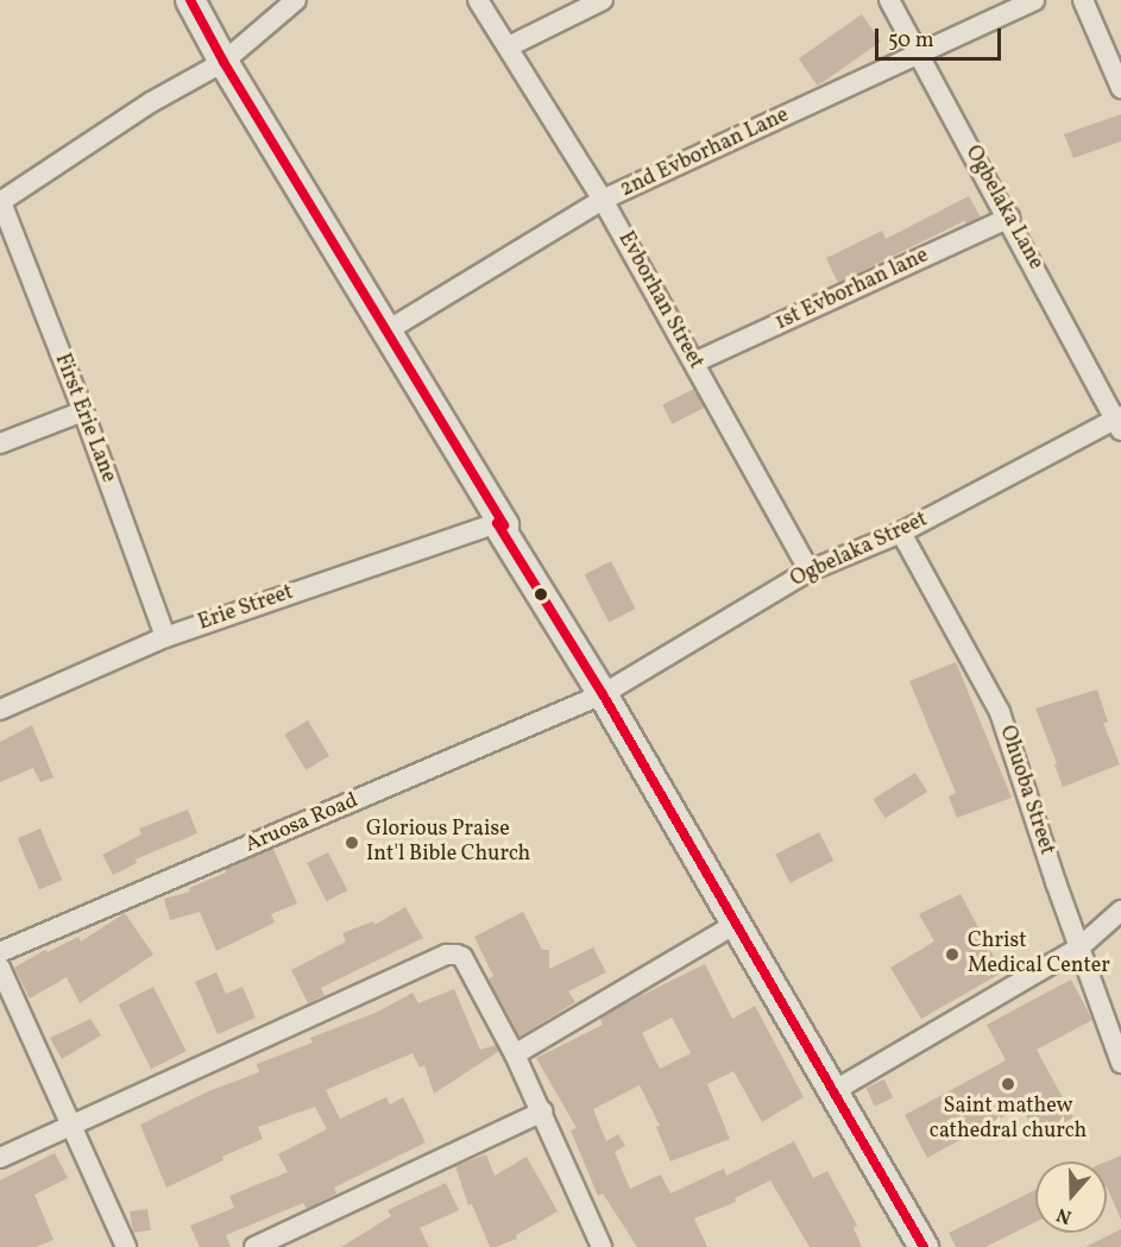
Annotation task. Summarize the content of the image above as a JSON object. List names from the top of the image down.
{
  "streets": {
    "street": [
      "2nd Evborhan Lane",
      "Ogbelaka Lane",
      "1st Evborhan lane",
      "Evborhan Street",
      "First Erie Lane",
      "Ogbelaka Street",
      "Erie Street",
      "Ohuoba Street",
      "Aruosa Road"
    ]
  },
  "crossings": [
    ["2nd Evborhan Lane", "Ogbelaka Lane"],
    ["2nd Evborhan Lane", "Evborhan Street"],
    ["Ogbelaka Lane", "1st Evborhan lane"],
    ["Ogbelaka Lane", "Ogbelaka Street"],
    ["1st Evborhan lane", "Evborhan Street"],
    ["Evborhan Street", "Ogbelaka Street"],
    ["First Erie Lane", "Erie Street"],
    ["Ogbelaka Street", "Ohuoba Street"],
    ["Ogbelaka Street", "Aruosa Road"]
  ],
  "places": ["Glorious Praise Int'l Bible Church", "Christ Medical Center", "Saint mathew cathedral church"],
  "scale_bar": "50 m",
  "north": "bottom"
}
